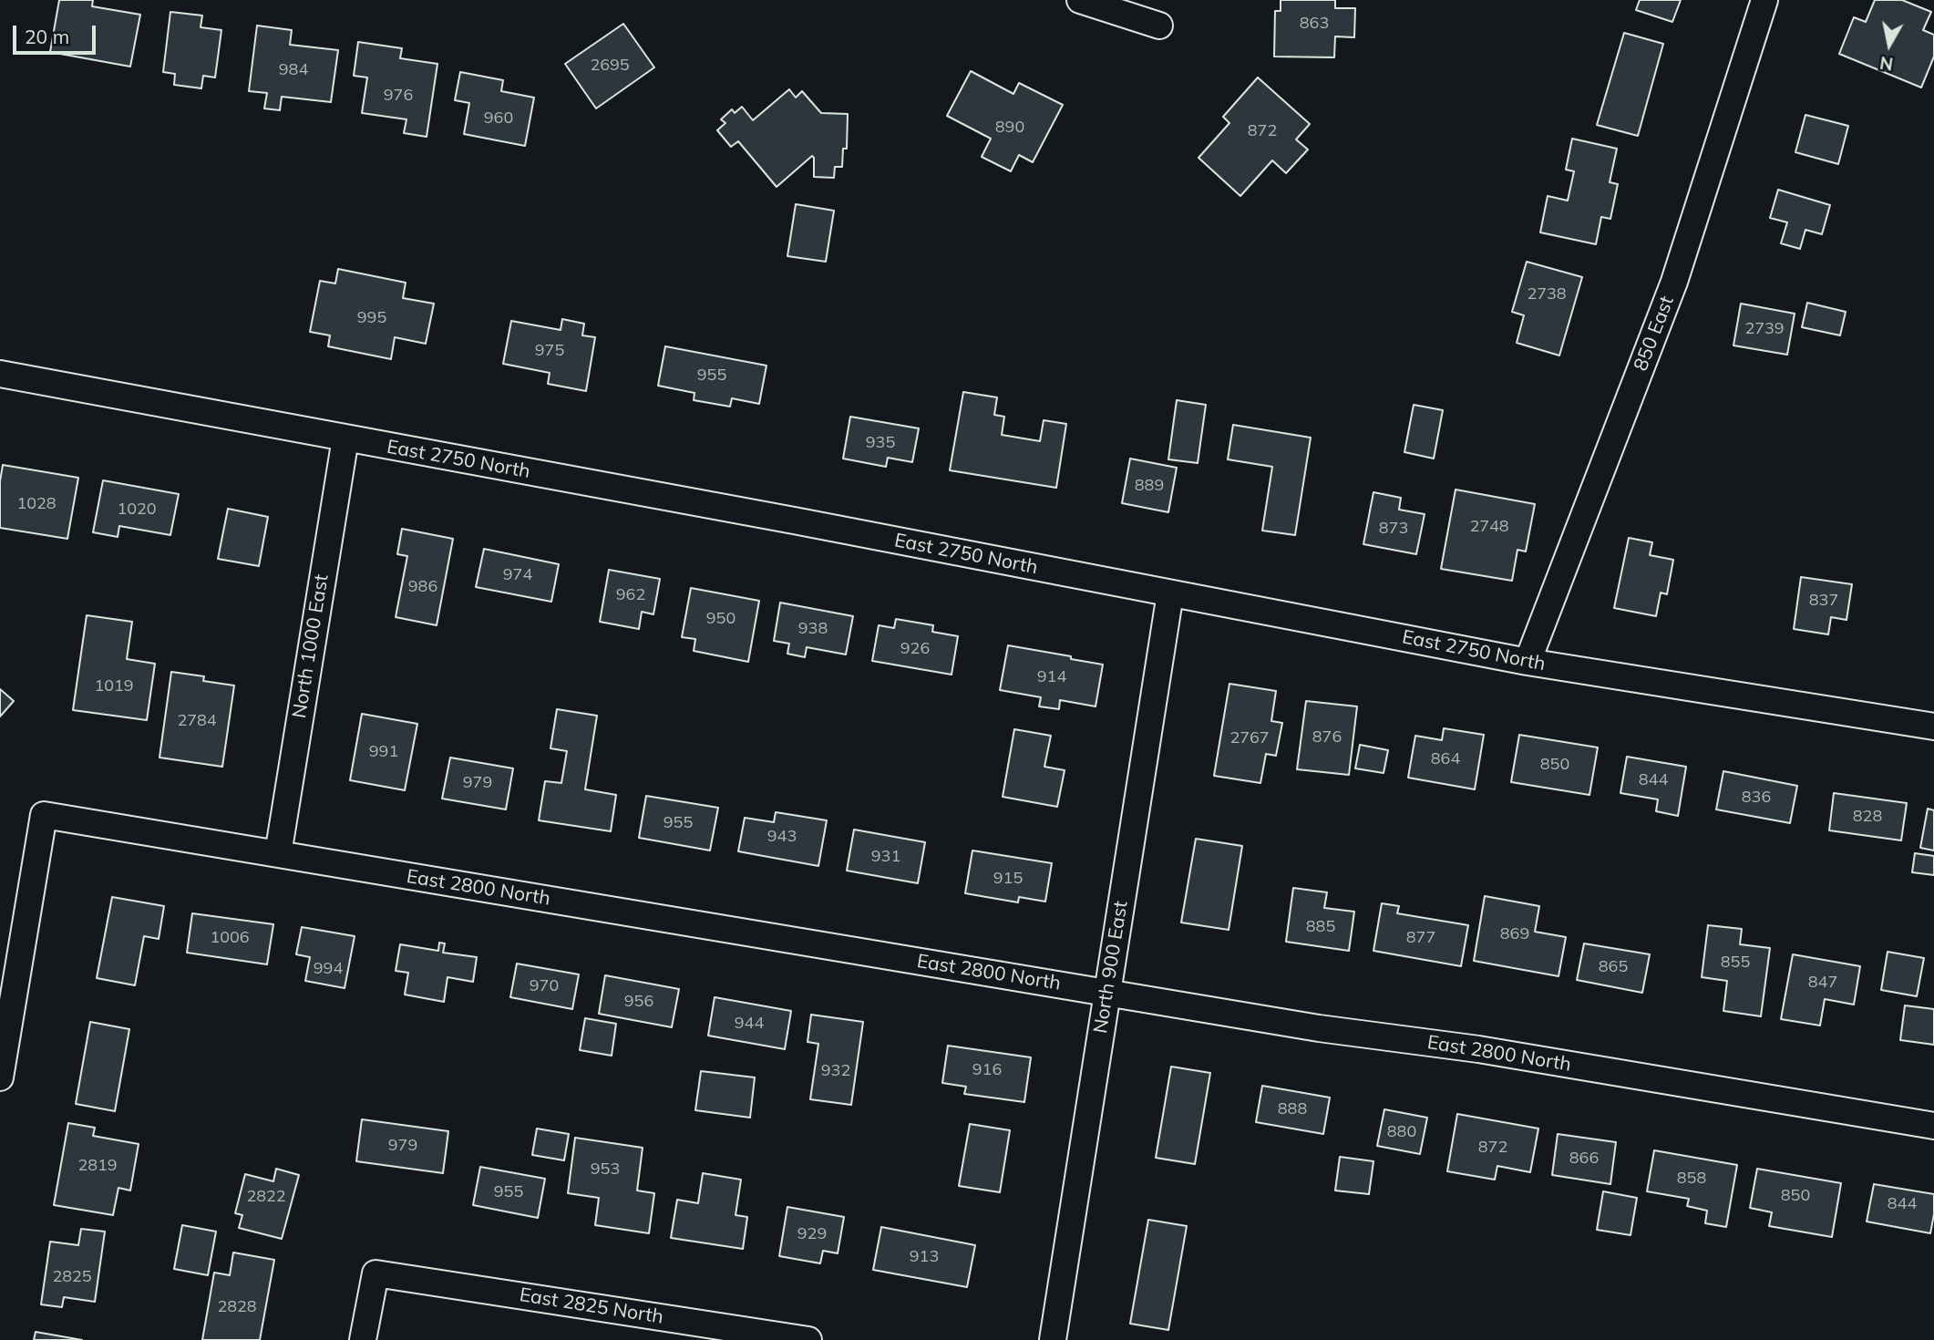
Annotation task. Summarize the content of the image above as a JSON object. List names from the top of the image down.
{
  "streets": {
    "street": [
      "850 East",
      "East 2750 North",
      "North 1000 East",
      "East 2800 North",
      "North 900 East",
      "East 2825 North"
    ]
  },
  "crossings": [
    ["850 East", "East 2750 North"],
    ["East 2750 North", "North 1000 East"],
    ["East 2750 North", "North 900 East"],
    ["North 1000 East", "East 2800 North"],
    ["East 2800 North", "North 900 East"]
  ],
  "house_numbers": [
    "863",
    "2695",
    "984",
    "976",
    "960",
    "890",
    "872",
    "2738",
    "995",
    "2739",
    "975",
    "955",
    "935",
    "889",
    "1028",
    "1020",
    "2748",
    "873",
    "974",
    "986",
    "962",
    "837",
    "950",
    "938",
    "926",
    "914",
    "1019",
    "2784",
    "876",
    "2767",
    "991",
    "864",
    "850",
    "844",
    "979",
    "836",
    "828",
    "955",
    "943",
    "931",
    "915",
    "885",
    "869",
    "1006",
    "877",
    "855",
    "865",
    "994",
    "847",
    "970",
    "956",
    "944",
    "916",
    "932",
    "888",
    "880",
    "979",
    "872",
    "866",
    "2819",
    "953",
    "858",
    "955",
    "850",
    "2822",
    "844",
    "929",
    "913",
    "2825",
    "2828"
  ],
  "scale_bar": "20 m",
  "north": "bottom"
}
